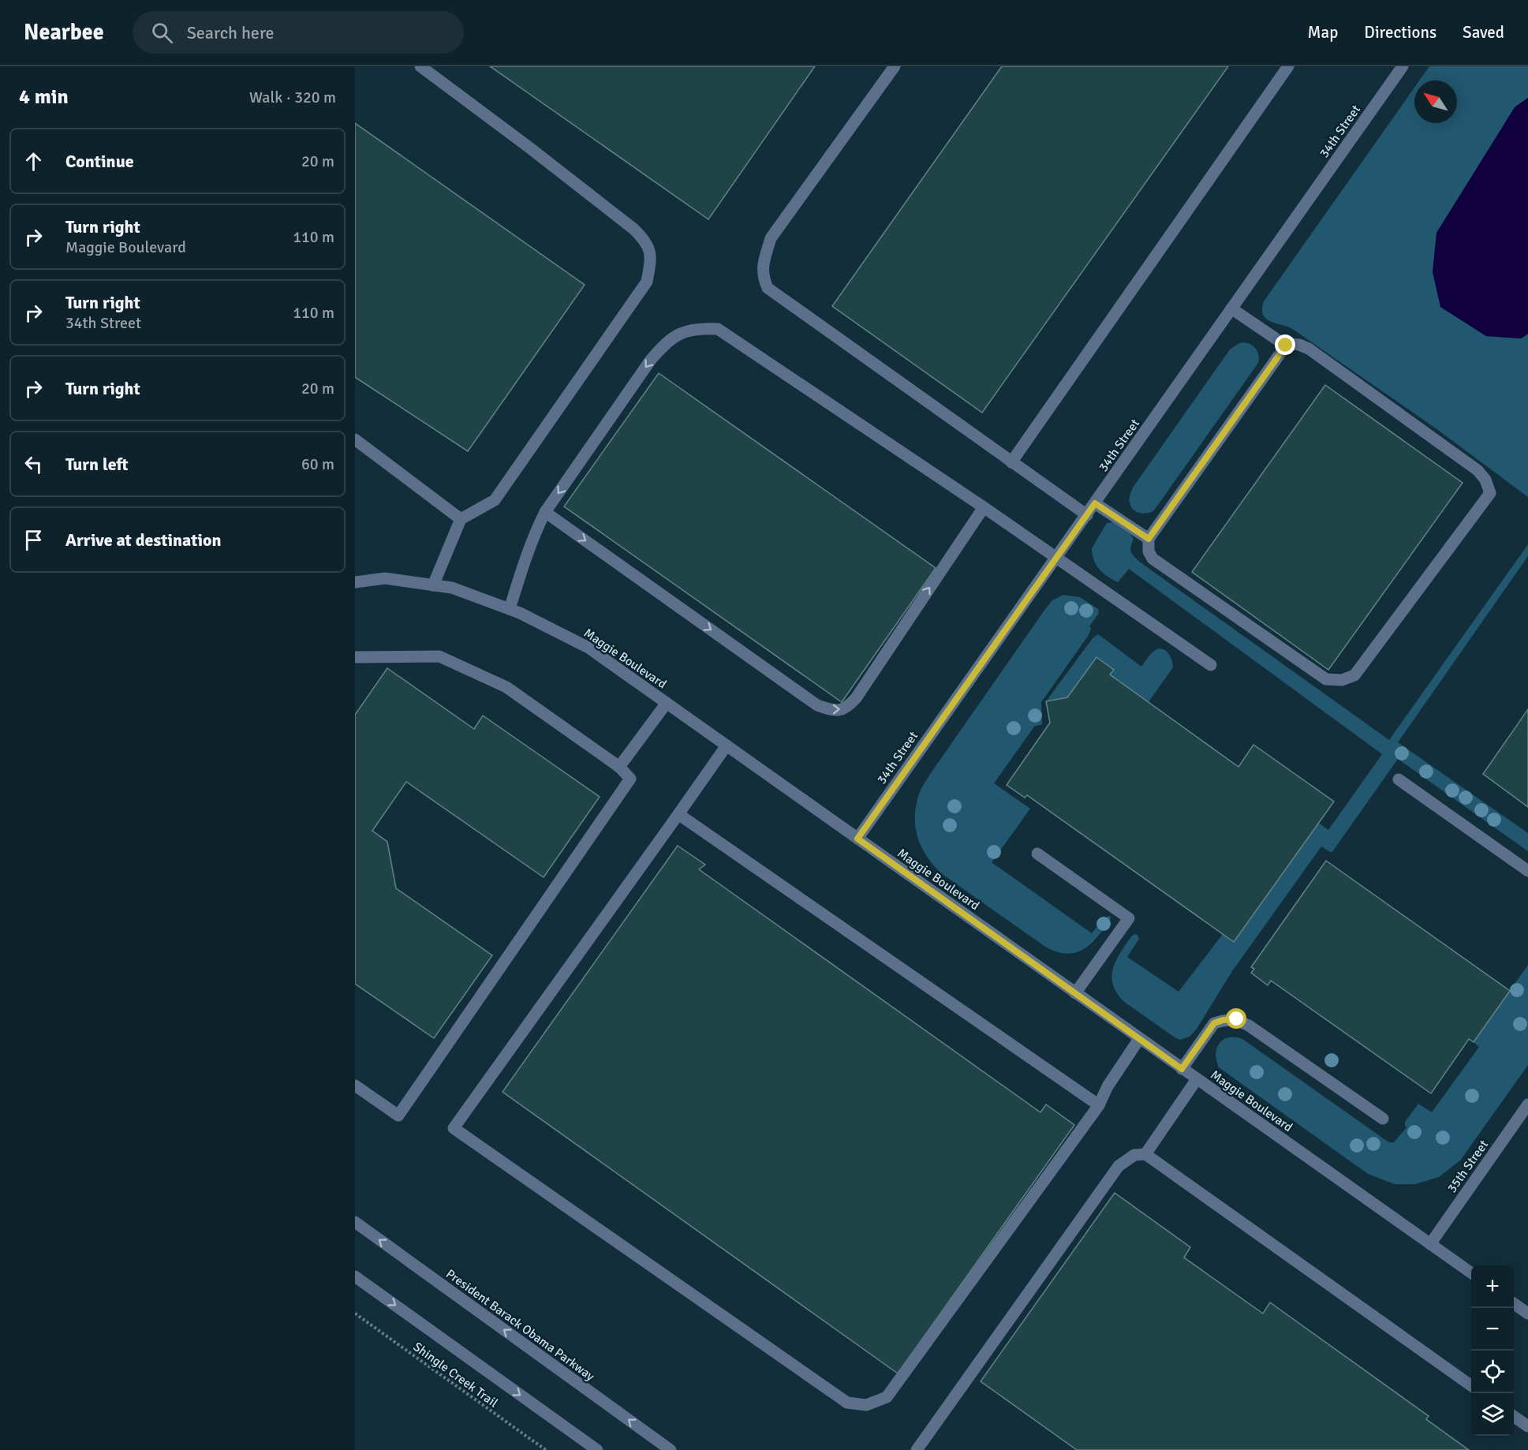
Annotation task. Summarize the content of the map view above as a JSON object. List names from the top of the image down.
{
  "streets": {
    "street": [
      "34th Street",
      "Maggie Boulevard",
      "35th Street",
      "President Barack Obama Parkway"
    ],
    "path": ["Shingle Creek Trail"]
  },
  "crossings": [
    ["34th Street", "Maggie Boulevard"],
    ["Maggie Boulevard", "35th Street"]
  ],
  "north": "top left",
  "page": {
    "header": "Nearbee",
    "search": "Search here",
    "nav": ["Map", "Directions", "Saved"],
    "heading": ["4 min", "Walk · 320 m"],
    "list": [
      ["Continue", "20 m"],
      ["Turn right", "Maggie Boulevard", "110 m"],
      ["Turn right", "34th Street", "110 m"],
      ["Turn right", "20 m"],
      ["Turn left", "60 m"],
      "Arrive at destination"
    ],
    "map_buttons": ["+", "−"]
  }
}
